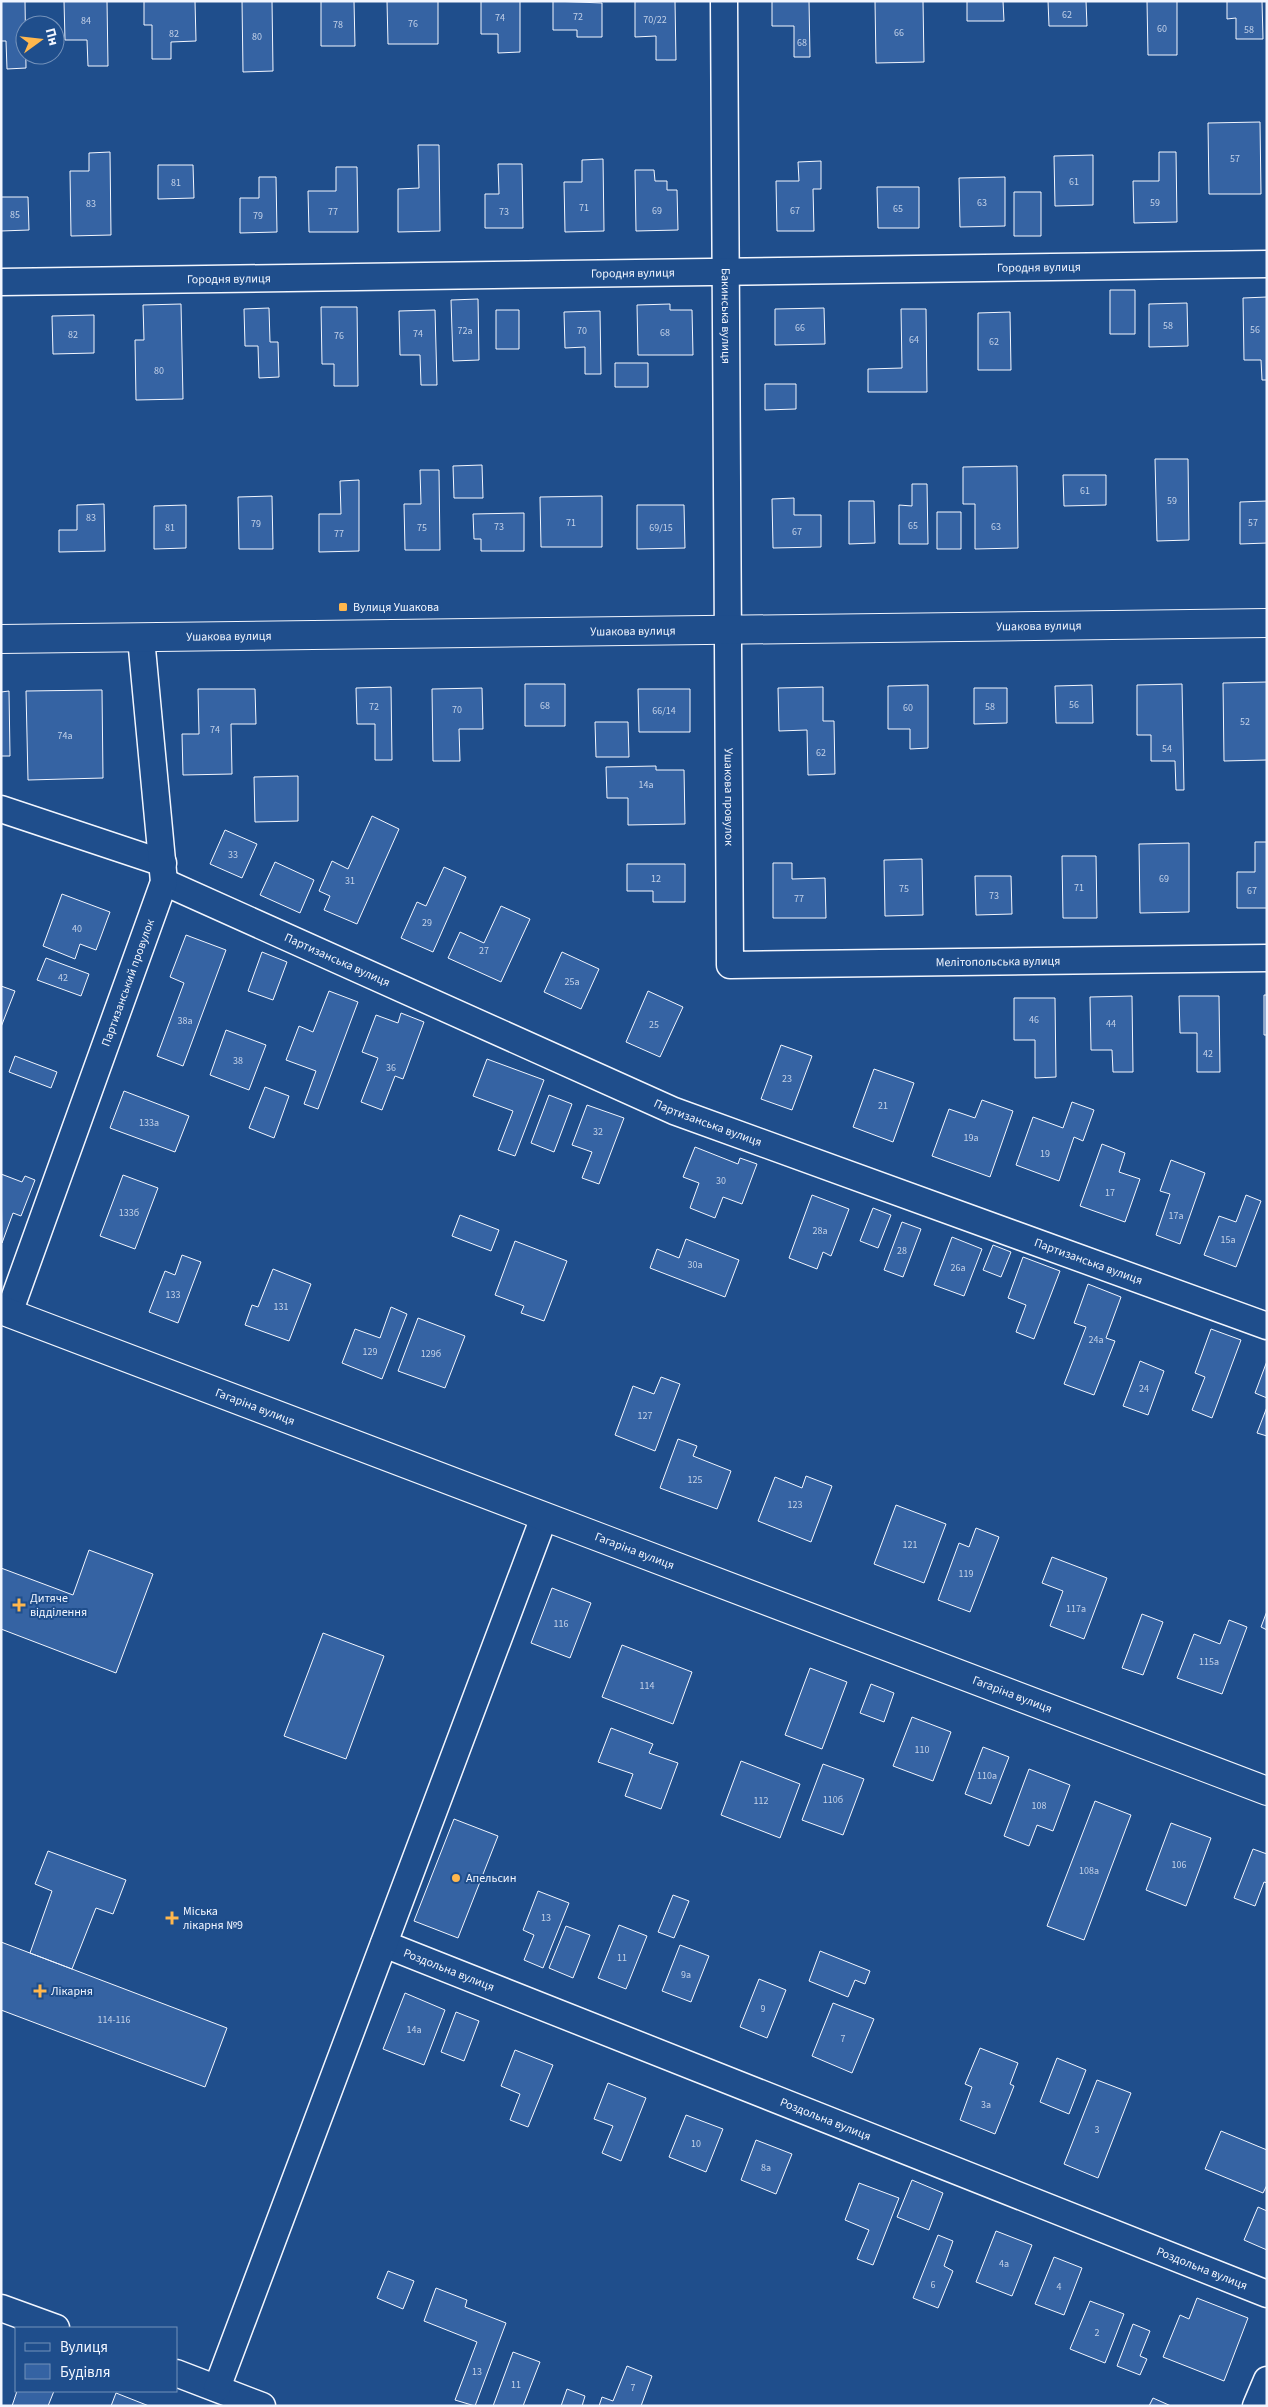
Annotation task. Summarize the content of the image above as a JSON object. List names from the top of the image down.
{
  "streets": {
    "street": [
      "Городня вулиця",
      "Бакинська вулиця",
      "Ушакова вулиця",
      "Ушакова провулок",
      "Партизанська вулиця",
      "Мелітопольська вулиця",
      "Партизанський провулок",
      "Гагаріна вулиця",
      "Роздольна вулиця"
    ]
  },
  "crossings": [
    ["Городня вулиця", "Бакинська вулиця"],
    ["Бакинська вулиця", "Ушакова вулиця"],
    ["Бакинська вулиця", "Ушакова провулок"],
    ["Ушакова вулиця", "Ушакова провулок"],
    ["Ушакова вулиця", "Партизанський провулок"],
    ["Ушакова провулок", "Мелітопольська вулиця"],
    ["Партизанська вулиця", "Партизанський провулок"],
    ["Партизанський провулок", "Гагаріна вулиця"]
  ],
  "places": {
    "transit": ["Вулиця Ушакова"],
    "health": ["Дитяче відділення", "Міська лікарня №9", "Лікарня"],
    "other": ["Апельсин"]
  },
  "house_numbers": [
    "62",
    "72",
    "74",
    "70/22",
    "84",
    "76",
    "78",
    "60",
    "58",
    "66",
    "82",
    "80",
    "68",
    "57",
    "61",
    "81",
    "63",
    "59",
    "83",
    "71",
    "65",
    "69",
    "67",
    "77",
    "73",
    "85",
    "79",
    "58",
    "66",
    "56",
    "72а",
    "70",
    "68",
    "74",
    "82",
    "76",
    "64",
    "62",
    "80",
    "61",
    "59",
    "83",
    "71",
    "57",
    "79",
    "65",
    "73",
    "63",
    "81",
    "75",
    "69/15",
    "67",
    "77",
    "56",
    "68",
    "72",
    "58",
    "60",
    "70",
    "66/14",
    "52",
    "74",
    "74а",
    "54",
    "62",
    "14а",
    "33",
    "12",
    "69",
    "31",
    "71",
    "75",
    "67",
    "73",
    "77",
    "29",
    "40",
    "27",
    "42",
    "25а",
    "46",
    "38а",
    "44",
    "25",
    "42",
    "38",
    "36",
    "23",
    "21",
    "133а",
    "32",
    "19а",
    "19",
    "30",
    "17",
    "133б",
    "17а",
    "28а",
    "15а",
    "28",
    "30а",
    "26а",
    "133",
    "131",
    "24а",
    "129",
    "129б",
    "24",
    "127",
    "125",
    "123",
    "121",
    "119",
    "117а",
    "116",
    "115а",
    "114",
    "110",
    "110а",
    "110б",
    "112",
    "108",
    "106",
    "108а",
    "13",
    "11",
    "9а",
    "9",
    "114-116",
    "14а",
    "7",
    "3а",
    "3",
    "10",
    "8а",
    "4а",
    "6",
    "4",
    "2",
    "13",
    "11",
    "7"
  ],
  "legend": ["Вулиця", "Будівля"],
  "north": "right"
}
